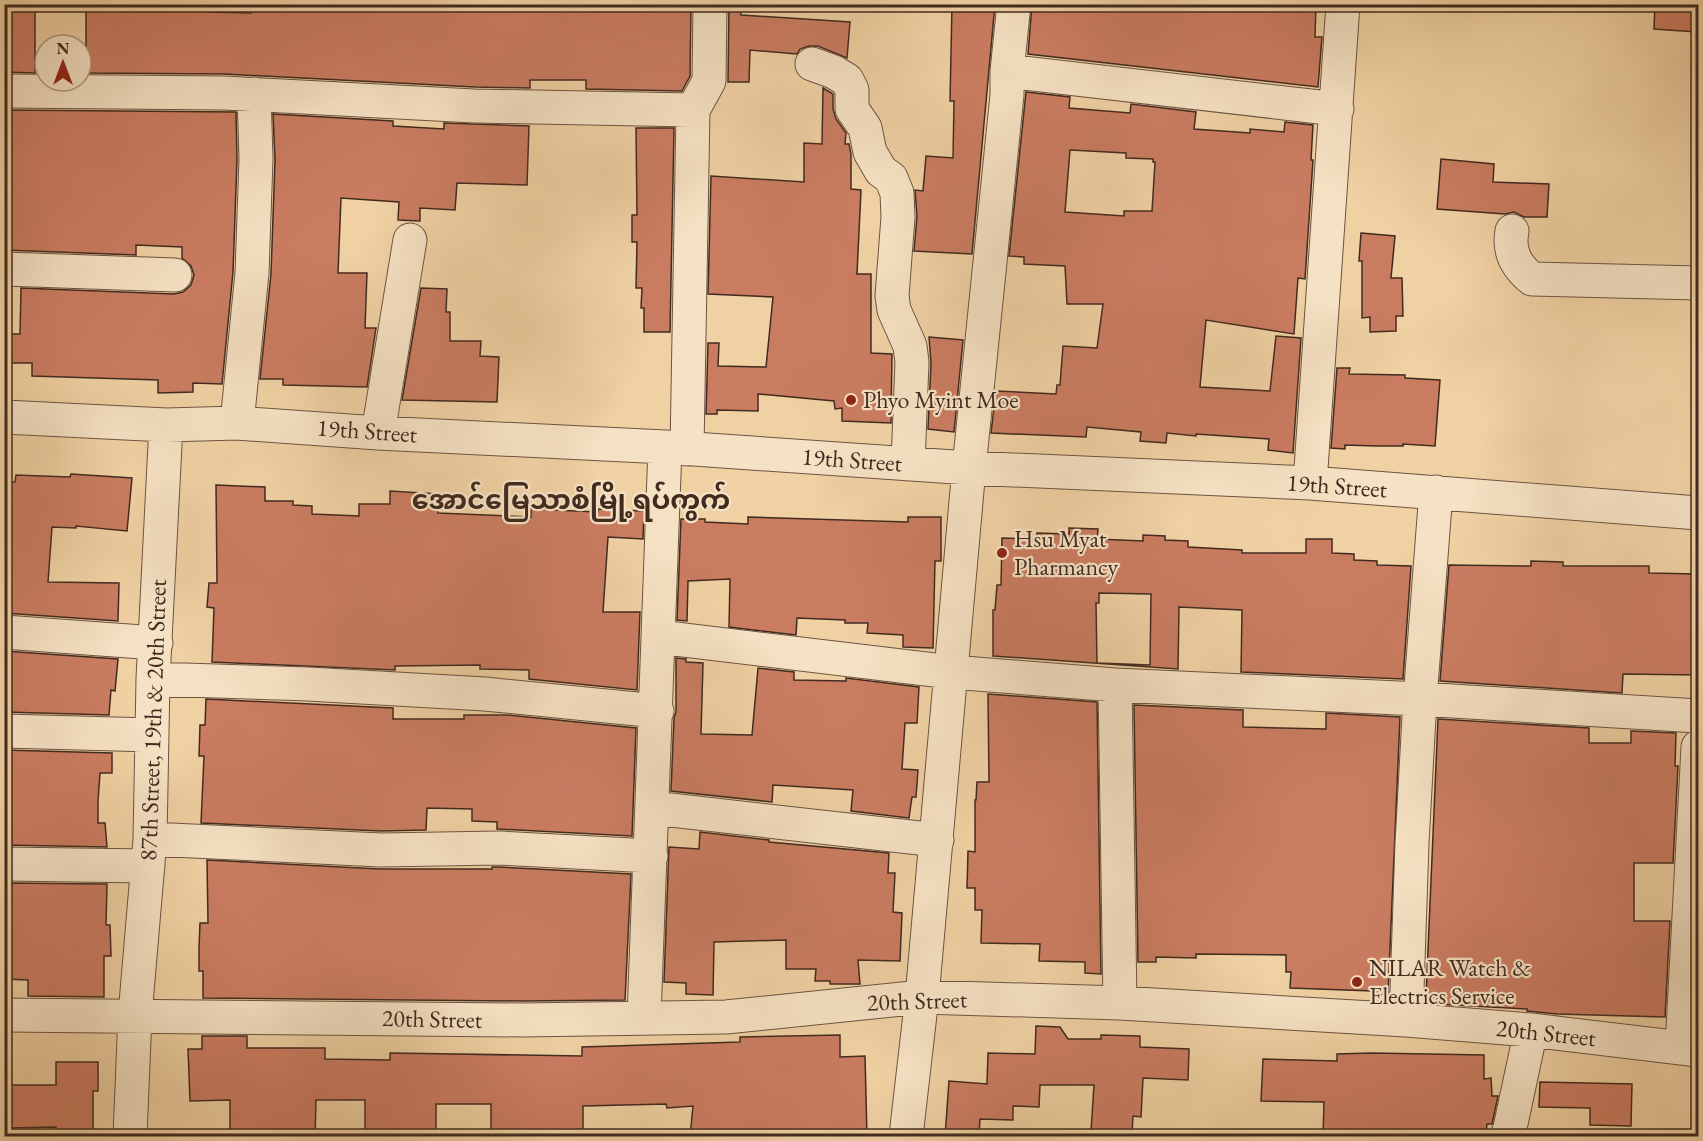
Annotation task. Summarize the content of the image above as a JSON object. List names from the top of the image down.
{
  "streets": {
    "street": ["19th Street", "87th Street, 19th & 20th Street", "20th Street"]
  },
  "crossings": [
    ["19th Street", "87th Street, 19th & 20th Street"],
    ["87th Street, 19th & 20th Street", "20th Street"]
  ],
  "districts": ["အောင်မြေသာစံမြို့ရပ်ကွက်"],
  "places": ["Phyo Myint Moe", "Hsu Myat Pharmancy", "NILAR Watch & Electrics Service"],
  "north": "top"
}
